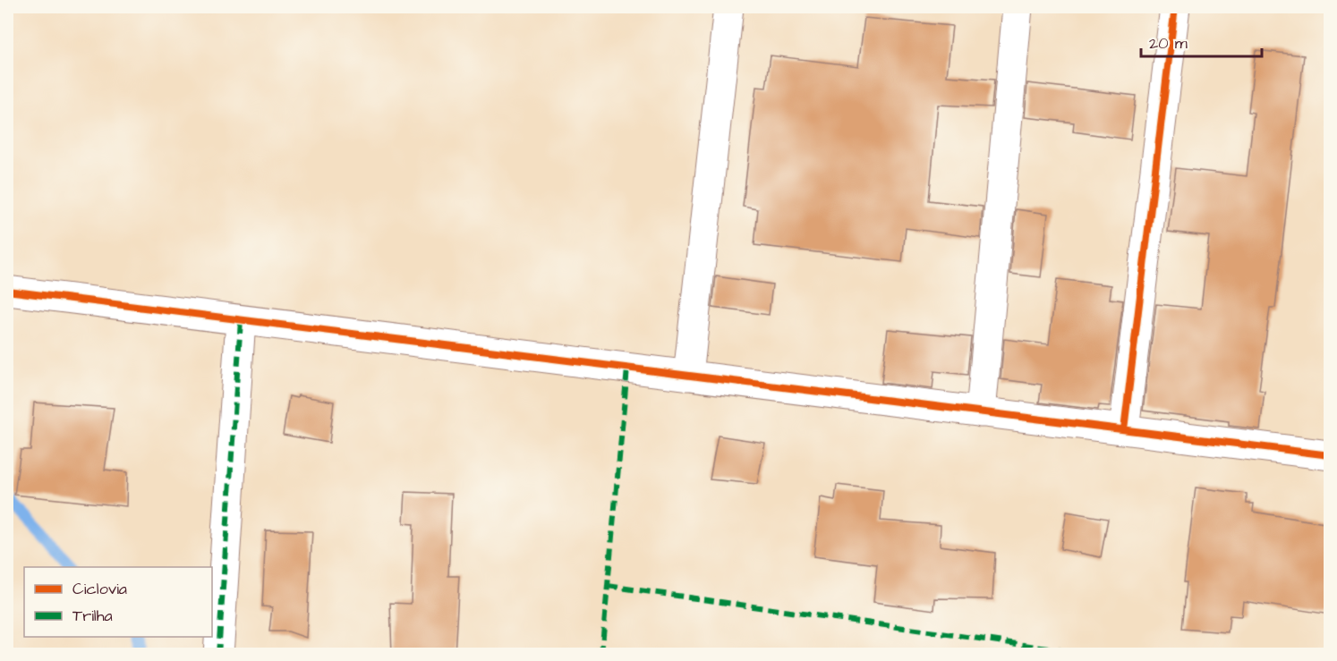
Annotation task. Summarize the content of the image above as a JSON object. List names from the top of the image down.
{
  "legend": ["Ciclovia", "Trilha"],
  "scale_bar": "20 m"
}
